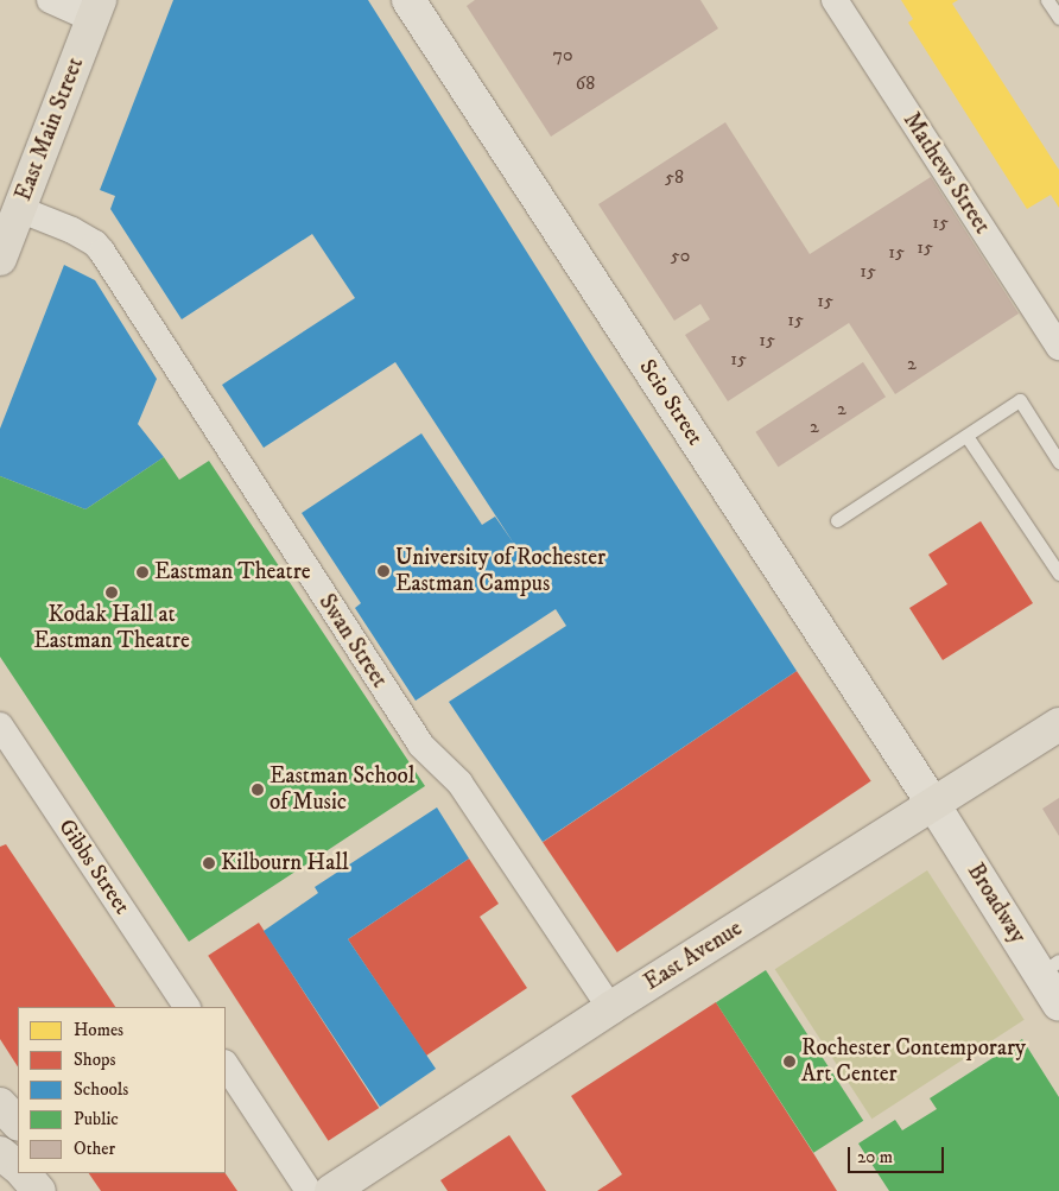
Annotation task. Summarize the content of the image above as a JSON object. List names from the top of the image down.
{
  "streets": {
    "main road": ["East Main Street", "East Avenue"],
    "street": [
      "Mathews Street",
      "Scio Street",
      "Swan Street",
      "Gibbs Street",
      "Broadway"
    ]
  },
  "crossings": [
    ["East Main Street", "Swan Street"],
    ["Scio Street", "Broadway"],
    ["Scio Street", "East Avenue"],
    ["Swan Street", "East Avenue"],
    ["Broadway", "East Avenue"]
  ],
  "places": [
    "University of Rochester Eastman Campus",
    "Eastman Theatre",
    "Kodak Hall at Eastman Theatre",
    "Eastman School of Music",
    "Kilbourn Hall",
    "Rochester Contemporary Art Center"
  ],
  "house_numbers": [
    "70",
    "68",
    "58",
    "15",
    "15",
    "15",
    "50",
    "15",
    "15",
    "15",
    "15",
    "15",
    "2",
    "2",
    "2"
  ],
  "legend": [
    "Homes",
    "Shops",
    "Schools",
    "Public",
    "Other"
  ],
  "scale_bar": "20 m"
}
